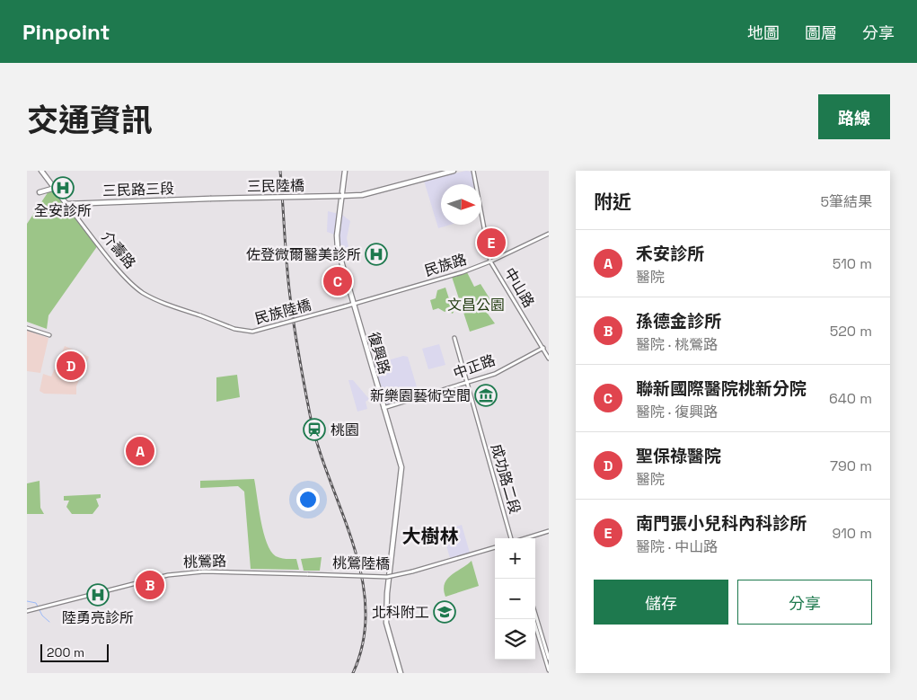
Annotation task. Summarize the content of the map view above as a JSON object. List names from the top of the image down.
{
  "streets": {
    "main road": [
      "三民陸橋",
      "三民路三段",
      "介壽路",
      "復興路"
    ],
    "street": [
      "民族路",
      "中山路",
      "民族陸橋",
      "中正路",
      "成功路二段",
      "桃鶯路",
      "桃鶯陸橋"
    ]
  },
  "crossings": [
    ["三民陸橋", "三民路三段"],
    ["三民陸橋", "復興路"],
    ["三民路三段", "介壽路"],
    ["介壽路", "民族陸橋"],
    ["民族路", "中山路"],
    ["民族路", "民族陸橋"],
    ["民族路", "復興路"],
    ["中山路", "中正路"],
    ["復興路", "中正路"],
    ["中正路", "成功路二段"],
    ["桃鶯路", "桃鶯陸橋"]
  ],
  "districts": ["大樹林"],
  "parks": ["文昌公園"],
  "places": {
    "hospital": ["全安診所", "佐登微爾醫美診所", "陸勇亮診所"],
    "museum": ["新樂園藝術空間"],
    "station": ["桃園"],
    "school or university": ["北科附工"]
  },
  "scale_bar": "200 m",
  "north": "right",
  "page": {
    "header": "Pinpoint",
    "nav": ["地圖", "圖層", "分享"],
    "title": "交通資訊",
    "buttons": [
      "路線",
      ["儲存", "分享"]
    ],
    "heading": ["附近", "5筆結果"],
    "pins": [
      "E",
      "C",
      "D",
      "A",
      "B"
    ],
    "list": [
      {
        "mark": "A",
        "name": "禾安診所",
        "note": "醫院",
        "value": "510 m"
      },
      {
        "mark": "B",
        "name": "孫德金診所",
        "note": "醫院 · 桃鶯路",
        "value": "520 m"
      },
      {
        "mark": "C",
        "name": "聯新國際醫院桃新分院",
        "note": "醫院 · 復興路",
        "value": "640 m"
      },
      {
        "mark": "D",
        "name": "聖保祿醫院",
        "note": "醫院",
        "value": "790 m"
      },
      {
        "mark": "E",
        "name": "南門張小兒科內科診所",
        "note": "醫院 · 中山路",
        "value": "910 m"
      }
    ],
    "map_buttons": ["+", "−"],
    "scale": "200 m"
  }
}
